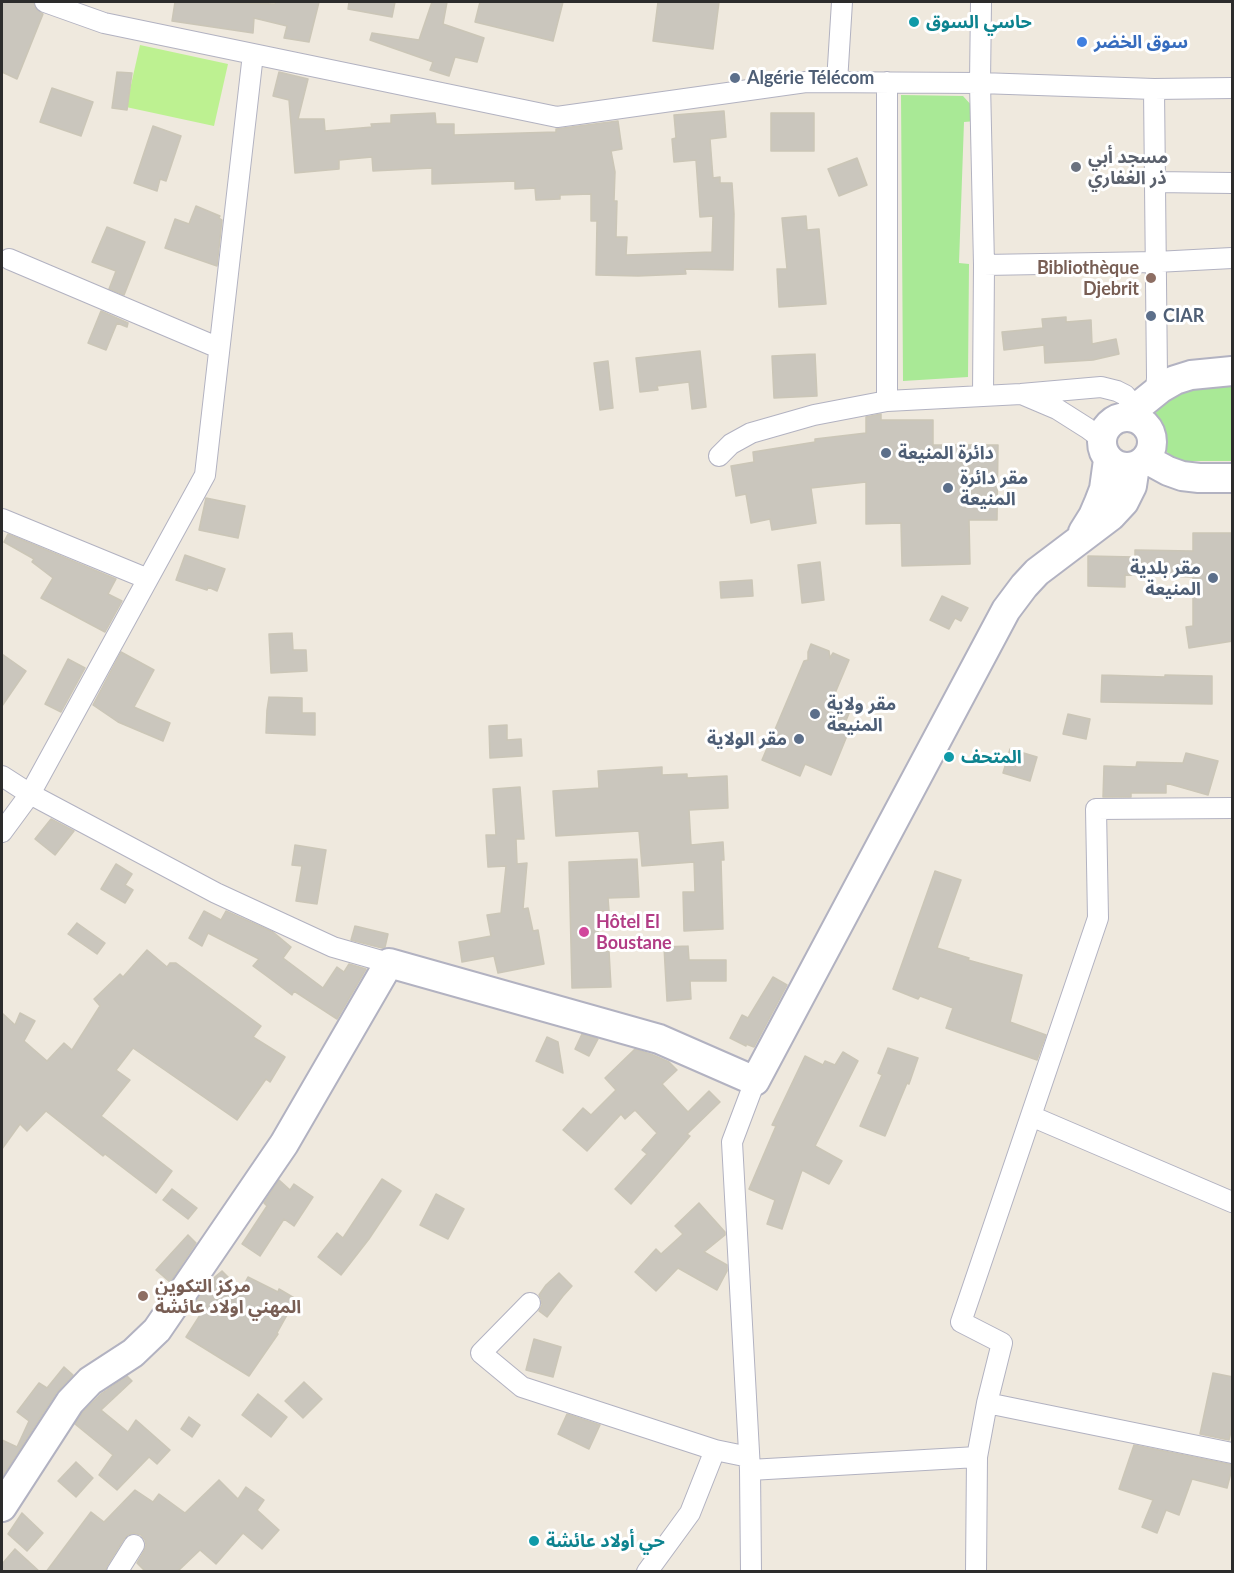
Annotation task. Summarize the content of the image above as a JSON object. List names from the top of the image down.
{
  "places": [
    "حاسي السوق",
    "سوق الخضر",
    "Algérie Télécom",
    "مسجد أبي ذر الغفاري",
    "Bibliothèque Djebrit",
    "CIAR",
    "دائرة المنيعة",
    "مقر دائرة المنيعة",
    "مقر بلدية المنيعة",
    "مقر ولاية المنيعة",
    "مقر الولاية",
    "المتحف",
    "Hôtel El Boustane",
    "مركز التكوين المهني اولاد عائشة",
    "حي أولاد عائشة"
  ]
}
